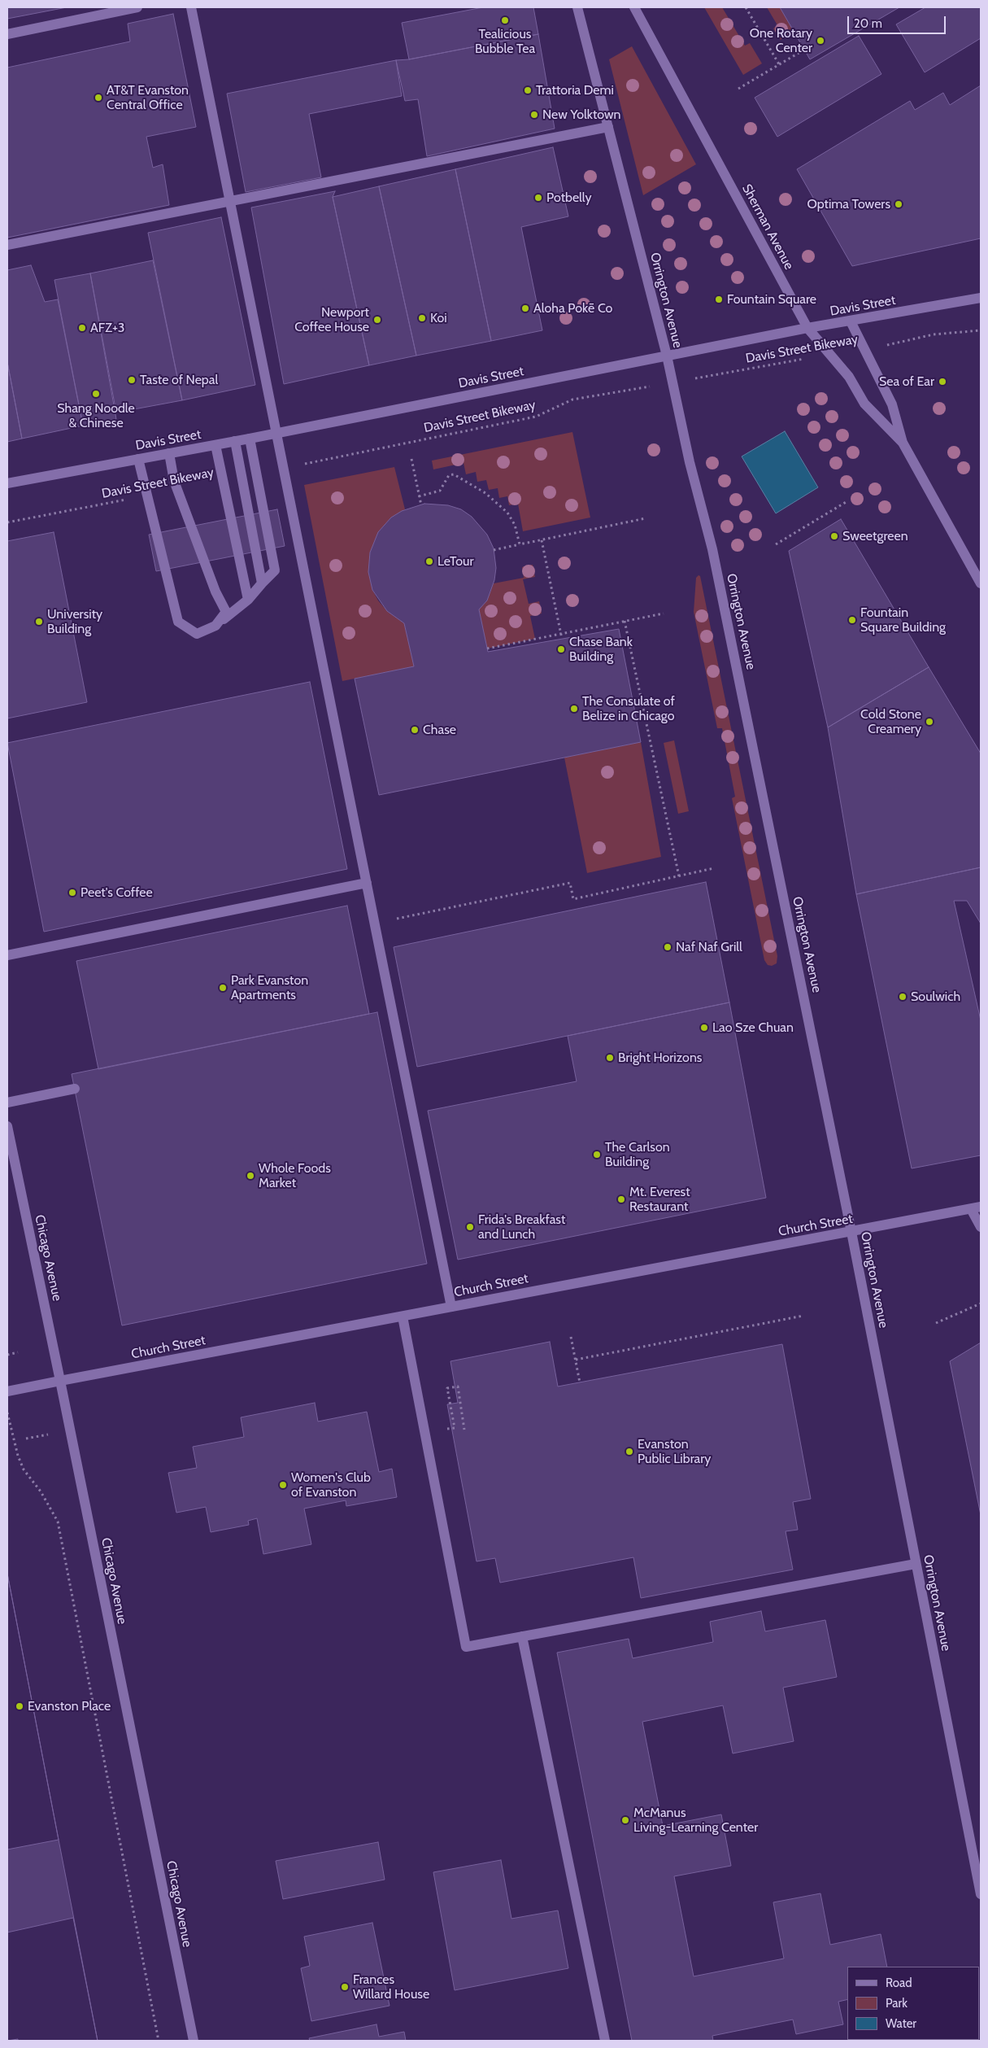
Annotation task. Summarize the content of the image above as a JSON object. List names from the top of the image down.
{
  "streets": {
    "main road": [
      "Sherman Avenue",
      "Orrington Avenue",
      "Davis Street",
      "Church Street",
      "Chicago Avenue"
    ],
    "path": ["Davis Street Bikeway"]
  },
  "crossings": [
    ["Sherman Avenue", "Davis Street"],
    ["Sherman Avenue", "Davis Street Bikeway"],
    ["Orrington Avenue", "Davis Street"],
    ["Orrington Avenue", "Davis Street Bikeway"],
    ["Orrington Avenue", "Church Street"],
    ["Church Street", "Chicago Avenue"]
  ],
  "places": [
    "Tealicious Bubble Tea",
    "One Rotary Center",
    "Trattoria Demi",
    "AT&T Evanston Central Office",
    "New Yolktown",
    "Potbelly",
    "Optima Towers",
    "Fountain Square",
    "Aloha Pokē Co",
    "Koi",
    "Newport Coffee House",
    "AFZ+3",
    "Taste of Nepal",
    "Sea of Ear",
    "Shang Noodle & Chinese",
    "Sweetgreen",
    "LeTour",
    "Fountain Square Building",
    "University Building",
    "Chase Bank Building",
    "The Consulate of Belize in Chicago",
    "Cold Stone Creamery",
    "Chase",
    "Peet's Coffee",
    "Naf Naf Grill",
    "Park Evanston Apartments",
    "Soulwich",
    "Lao Sze Chuan",
    "Bright Horizons",
    "The Carlson Building",
    "Whole Foods Market",
    "Mt. Everest Restaurant",
    "Frida's Breakfast and Lunch",
    "Evanston Public Library",
    "Women's Club of Evanston",
    "Evanston Place",
    "McManus Living-Learning Center",
    "Frances Willard House"
  ],
  "legend": ["Road", "Park", "Water"],
  "scale_bar": "20 m"
}
